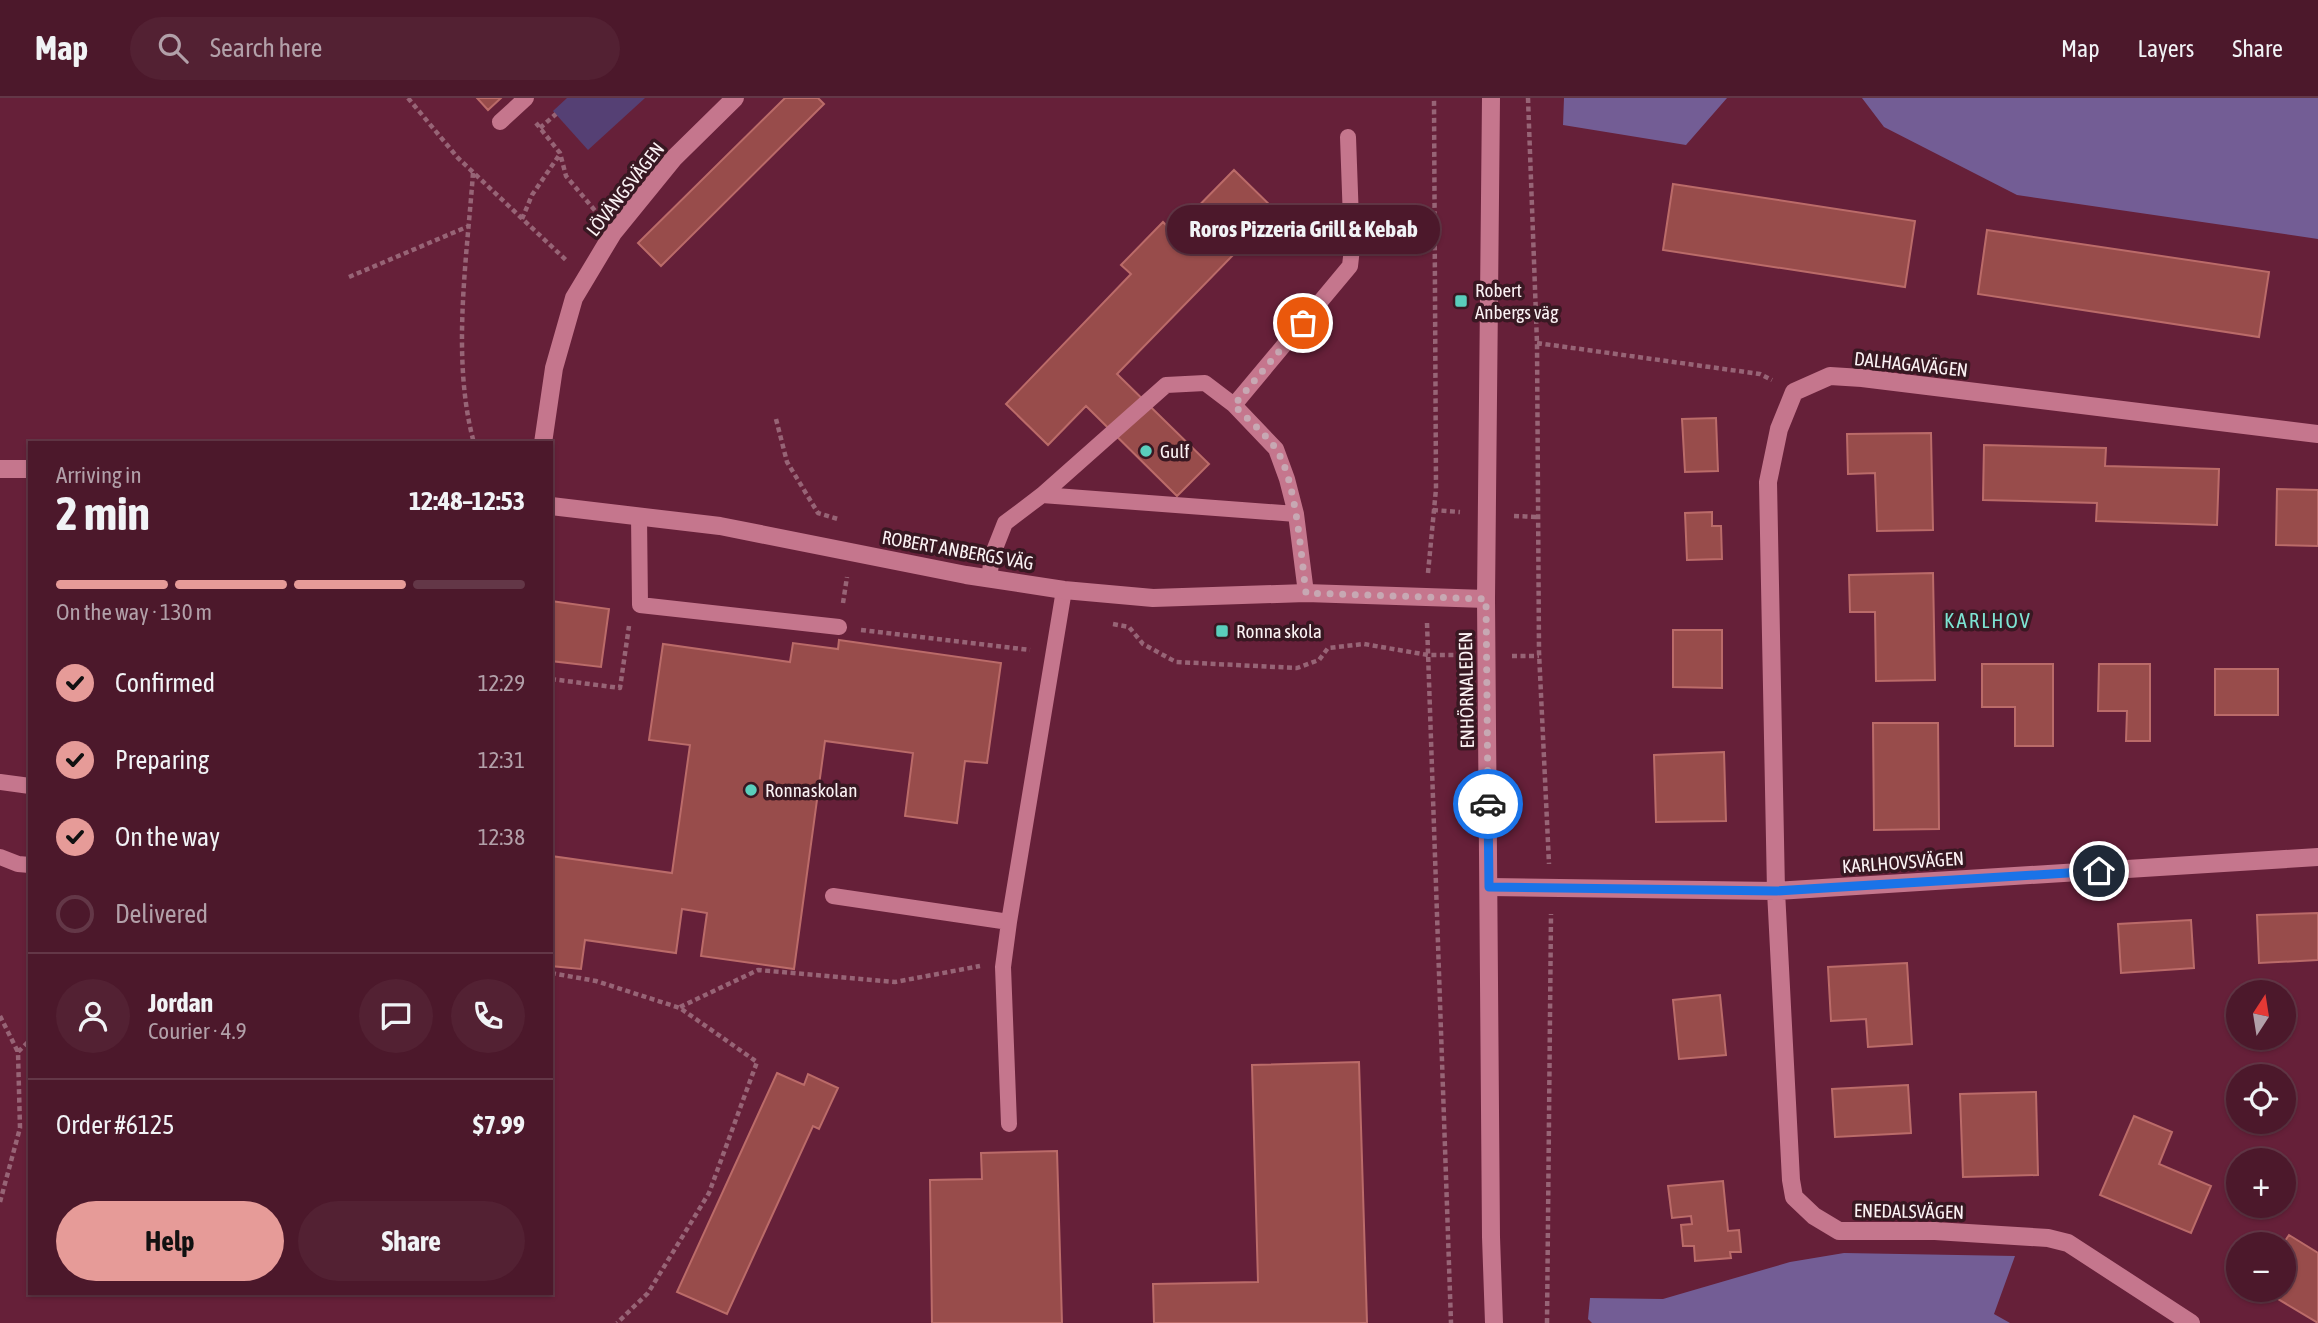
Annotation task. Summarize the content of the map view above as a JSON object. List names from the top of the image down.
{
  "streets": {
    "street": [
      "LÖVÄNGSVÄGEN",
      "DALHAGAVÄGEN",
      "ROBERT ANBERGS VÄG",
      "ENHÖRNALEDEN",
      "KARLHOVSVÄGEN",
      "ENEDALSVÄGEN"
    ]
  },
  "crossings": [
    ["ROBERT ANBERGS VÄG", "ENHÖRNALEDEN"],
    ["ENHÖRNALEDEN", "KARLHOVSVÄGEN"],
    ["KARLHOVSVÄGEN", "ENEDALSVÄGEN"]
  ],
  "districts": ["KARLHOV"],
  "places": {
    "transit": ["Robert Anbergs väg", "Ronna skola"],
    "other": ["Roros Pizzeria Grill & Kebab", "Gulf", "Ronnaskolan"]
  },
  "north": "top",
  "page": {
    "header": "Map",
    "search": "Search here",
    "nav": ["Map", "Layers", "Share"],
    "bubble": "Roros Pizzeria Grill & Kebab",
    "heading": ["2 min", "Arriving in", "12:48–12:53"],
    "panel": [
      "Jordan",
      "Courier · 4.9",
      "Order #6125",
      "$7.99"
    ],
    "bar": "On the way · 130 m",
    "list": [
      ["Confirmed", "12:29"],
      ["Preparing", "12:31"],
      ["On the way", "12:38"],
      "Delivered"
    ],
    "map_buttons": ["+", "−"],
    "buttons": ["Help", "Share"]
  }
}
